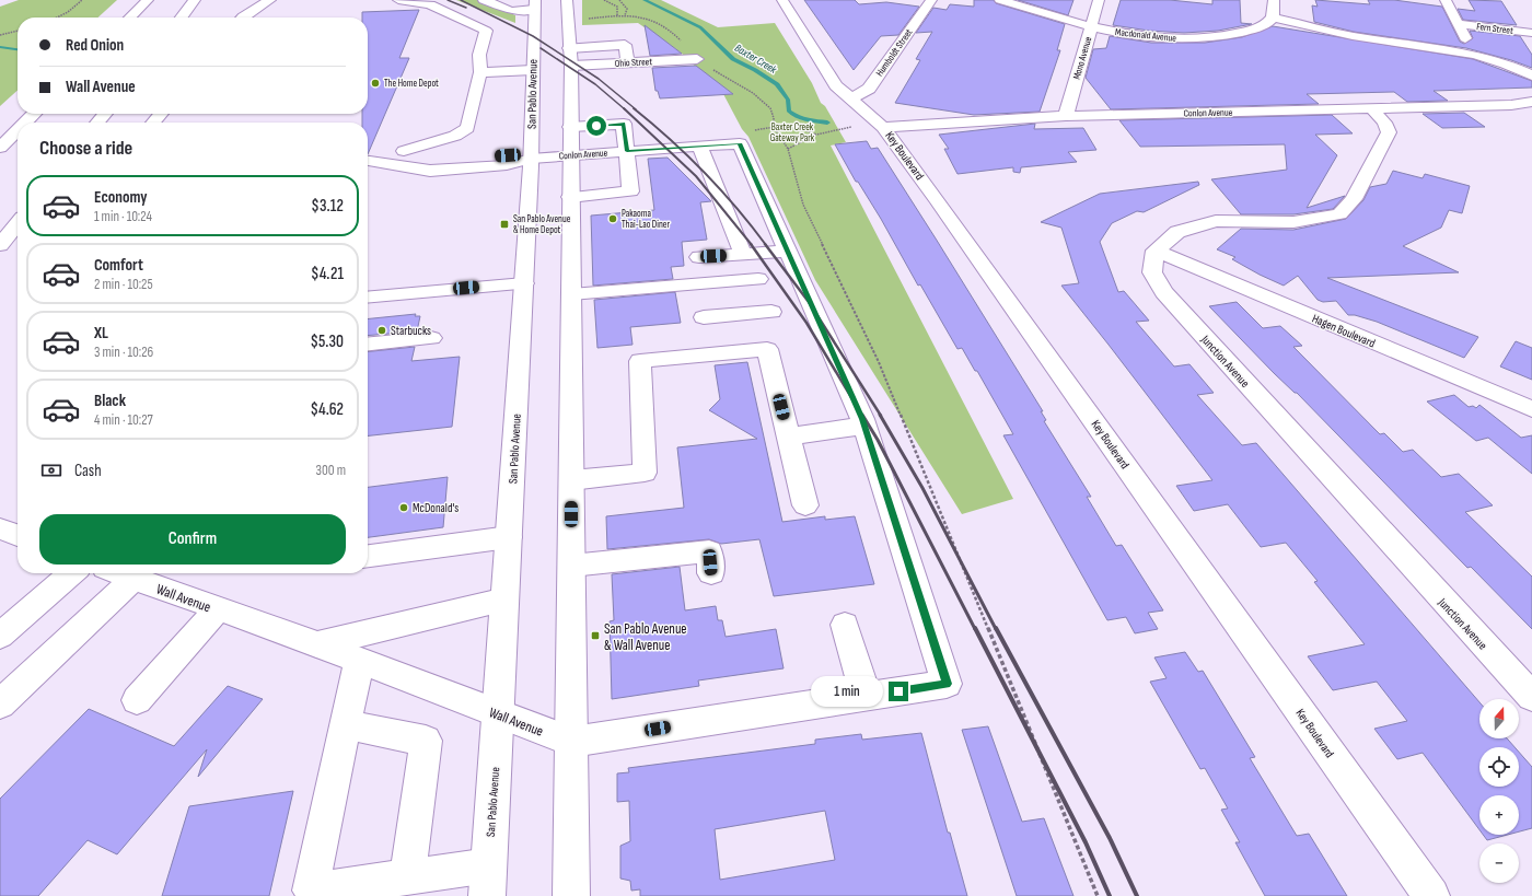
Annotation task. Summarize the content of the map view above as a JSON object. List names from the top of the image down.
{
  "streets": {
    "main road": [
      "Fern Street",
      "Macdonald Avenue",
      "Humboldt Street",
      "Mono Avenue",
      "Ohio Street",
      "San Pablo Avenue",
      "Conlon Avenue",
      "Key Boulevard",
      "Hagen Boulevard",
      "Junction Avenue",
      "Wall Avenue"
    ]
  },
  "crossings": [
    ["Macdonald Avenue", "Mono Avenue"],
    ["Humboldt Street", "Key Boulevard"],
    ["Mono Avenue", "Conlon Avenue"],
    ["San Pablo Avenue", "Conlon Avenue"],
    ["San Pablo Avenue", "Wall Avenue"],
    ["Conlon Avenue", "Key Boulevard"],
    ["Hagen Boulevard", "Junction Avenue"]
  ],
  "water": ["Baxter Creek"],
  "parks": ["Baxter Creek Gateway Park"],
  "places": {
    "other": [
      "The Home Depot",
      "Pakaoma Thai-Lao Diner",
      "Starbucks",
      "McDonald's"
    ],
    "transit": ["San Pablo Avenue & Home Depot", "San Pablo Avenue & Wall Avenue"]
  },
  "north": "top",
  "page": {
    "banner": ["Red Onion", "Wall Avenue"],
    "heading": "Choose a ride",
    "list": [
      {
        "name": "Economy",
        "note": "1 min · 10:24",
        "value": "$3.12"
      },
      {
        "name": "Comfort",
        "note": "2 min · 10:25",
        "value": "$4.21"
      },
      {
        "name": "XL",
        "note": "3 min · 10:26",
        "value": "$5.30"
      },
      {
        "name": "Black",
        "note": "4 min · 10:27",
        "value": "$4.62"
      }
    ],
    "pay": ["Cash", "300 m"],
    "buttons": "Confirm",
    "bubble": "1 min",
    "map_buttons": ["+", "−"]
  }
}
